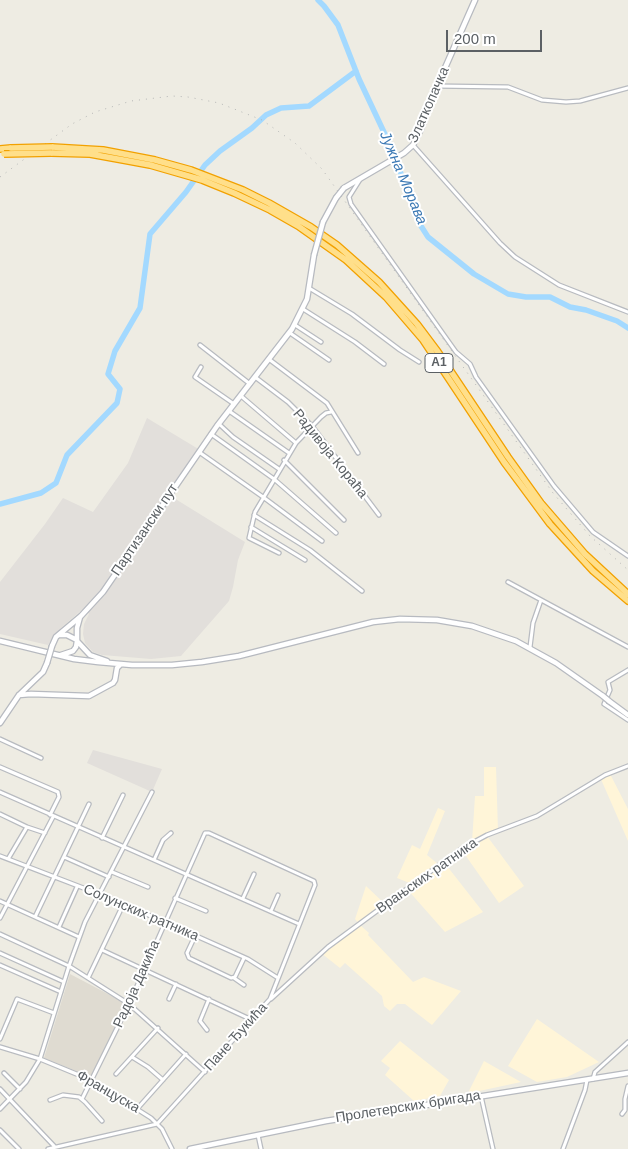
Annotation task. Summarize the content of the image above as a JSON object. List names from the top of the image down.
{
  "streets": {
    "highway": ["A1"],
    "main road": ["Златкопачка", "Партизански пут", "Пролетерских бригада"],
    "street": [
      "Радивоја Кораћа",
      "Врањских ратника",
      "Солунских ратника",
      "Радоја Дакића",
      "Пане Ђукића",
      "Француска"
    ]
  },
  "crossings": [
    ["Златкопачка", "Партизански пут"],
    ["Радивоја Кораћа", "Партизански пут"],
    ["Врањских ратника", "Пане Ђукића"],
    ["Солунских ратника", "Радоја Дакића"],
    ["Солунских ратника", "Пане Ђукића"],
    ["Радоја Дакића", "Пане Ђукића"],
    ["Радоја Дакића", "Француска"],
    ["Пане Ђукића", "Француска"]
  ],
  "water": ["Јужна Морава"],
  "scale_bar": "200 m"
}
